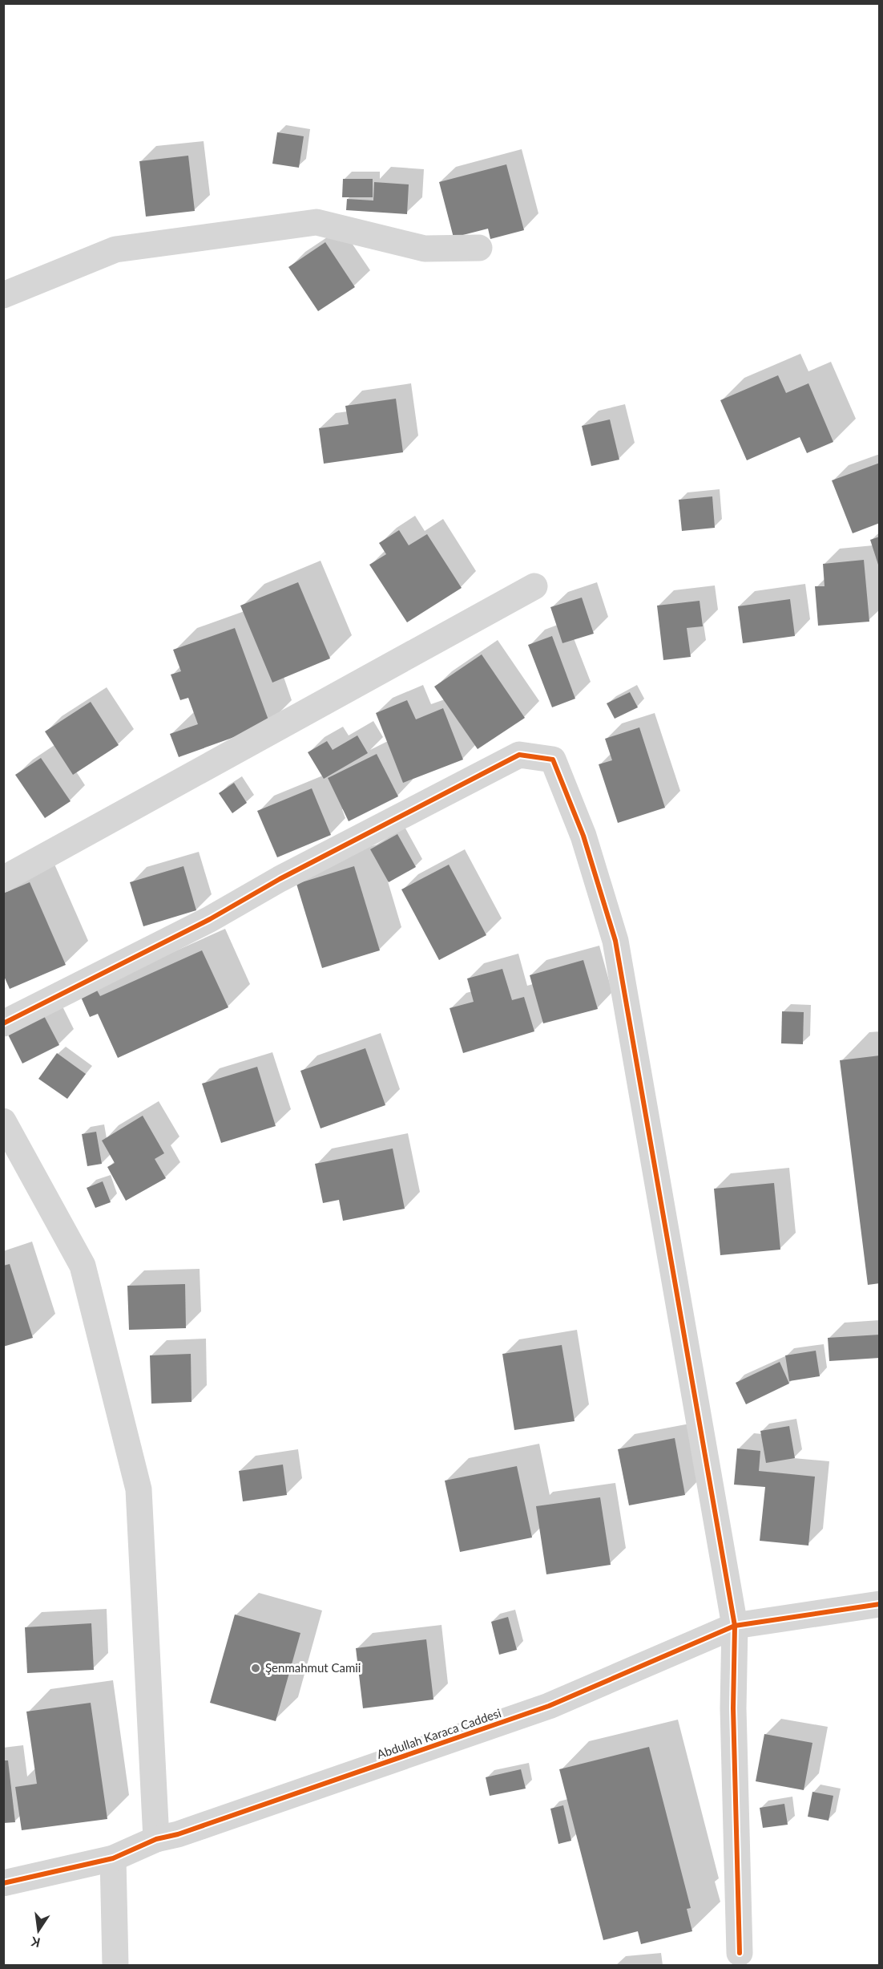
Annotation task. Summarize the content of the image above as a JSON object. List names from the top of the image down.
{
  "streets": {
    "street": ["Abdullah Karaca Caddesi"]
  },
  "places": ["Şenmahmut Camii"],
  "north": "bottom"
}
